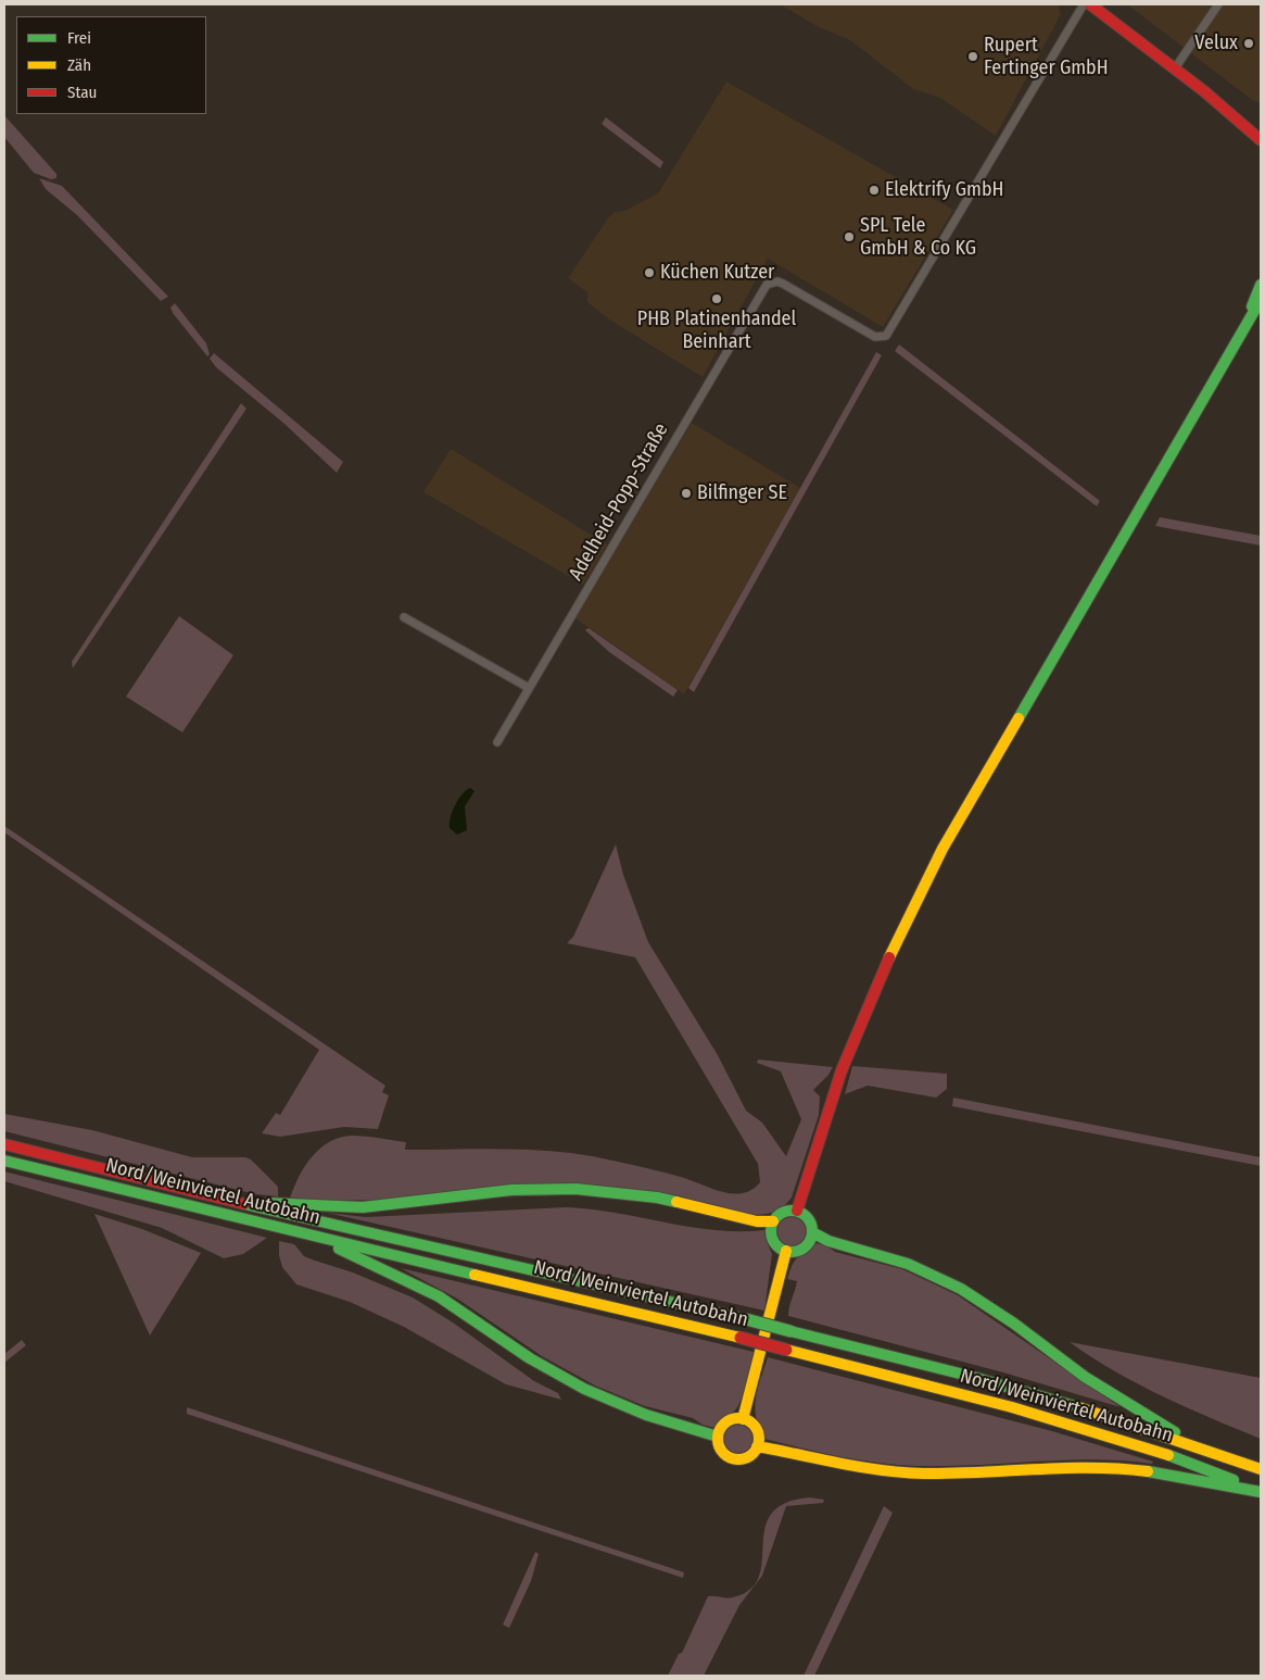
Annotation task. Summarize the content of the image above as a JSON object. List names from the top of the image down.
{
  "streets": {
    "main road": ["Nord/Weinviertel Autobahn"],
    "street": ["Adelheid-Popp-Straße"]
  },
  "places": [
    "Velux",
    "Rupert Fertinger GmbH",
    "Elektrify GmbH",
    "SPL Tele GmbH & Co KG",
    "Küchen Kutzer",
    "PHB Platinenhandel Beinhart",
    "Bilfinger SE"
  ],
  "legend": ["Frei", "Zäh", "Stau"]
}
